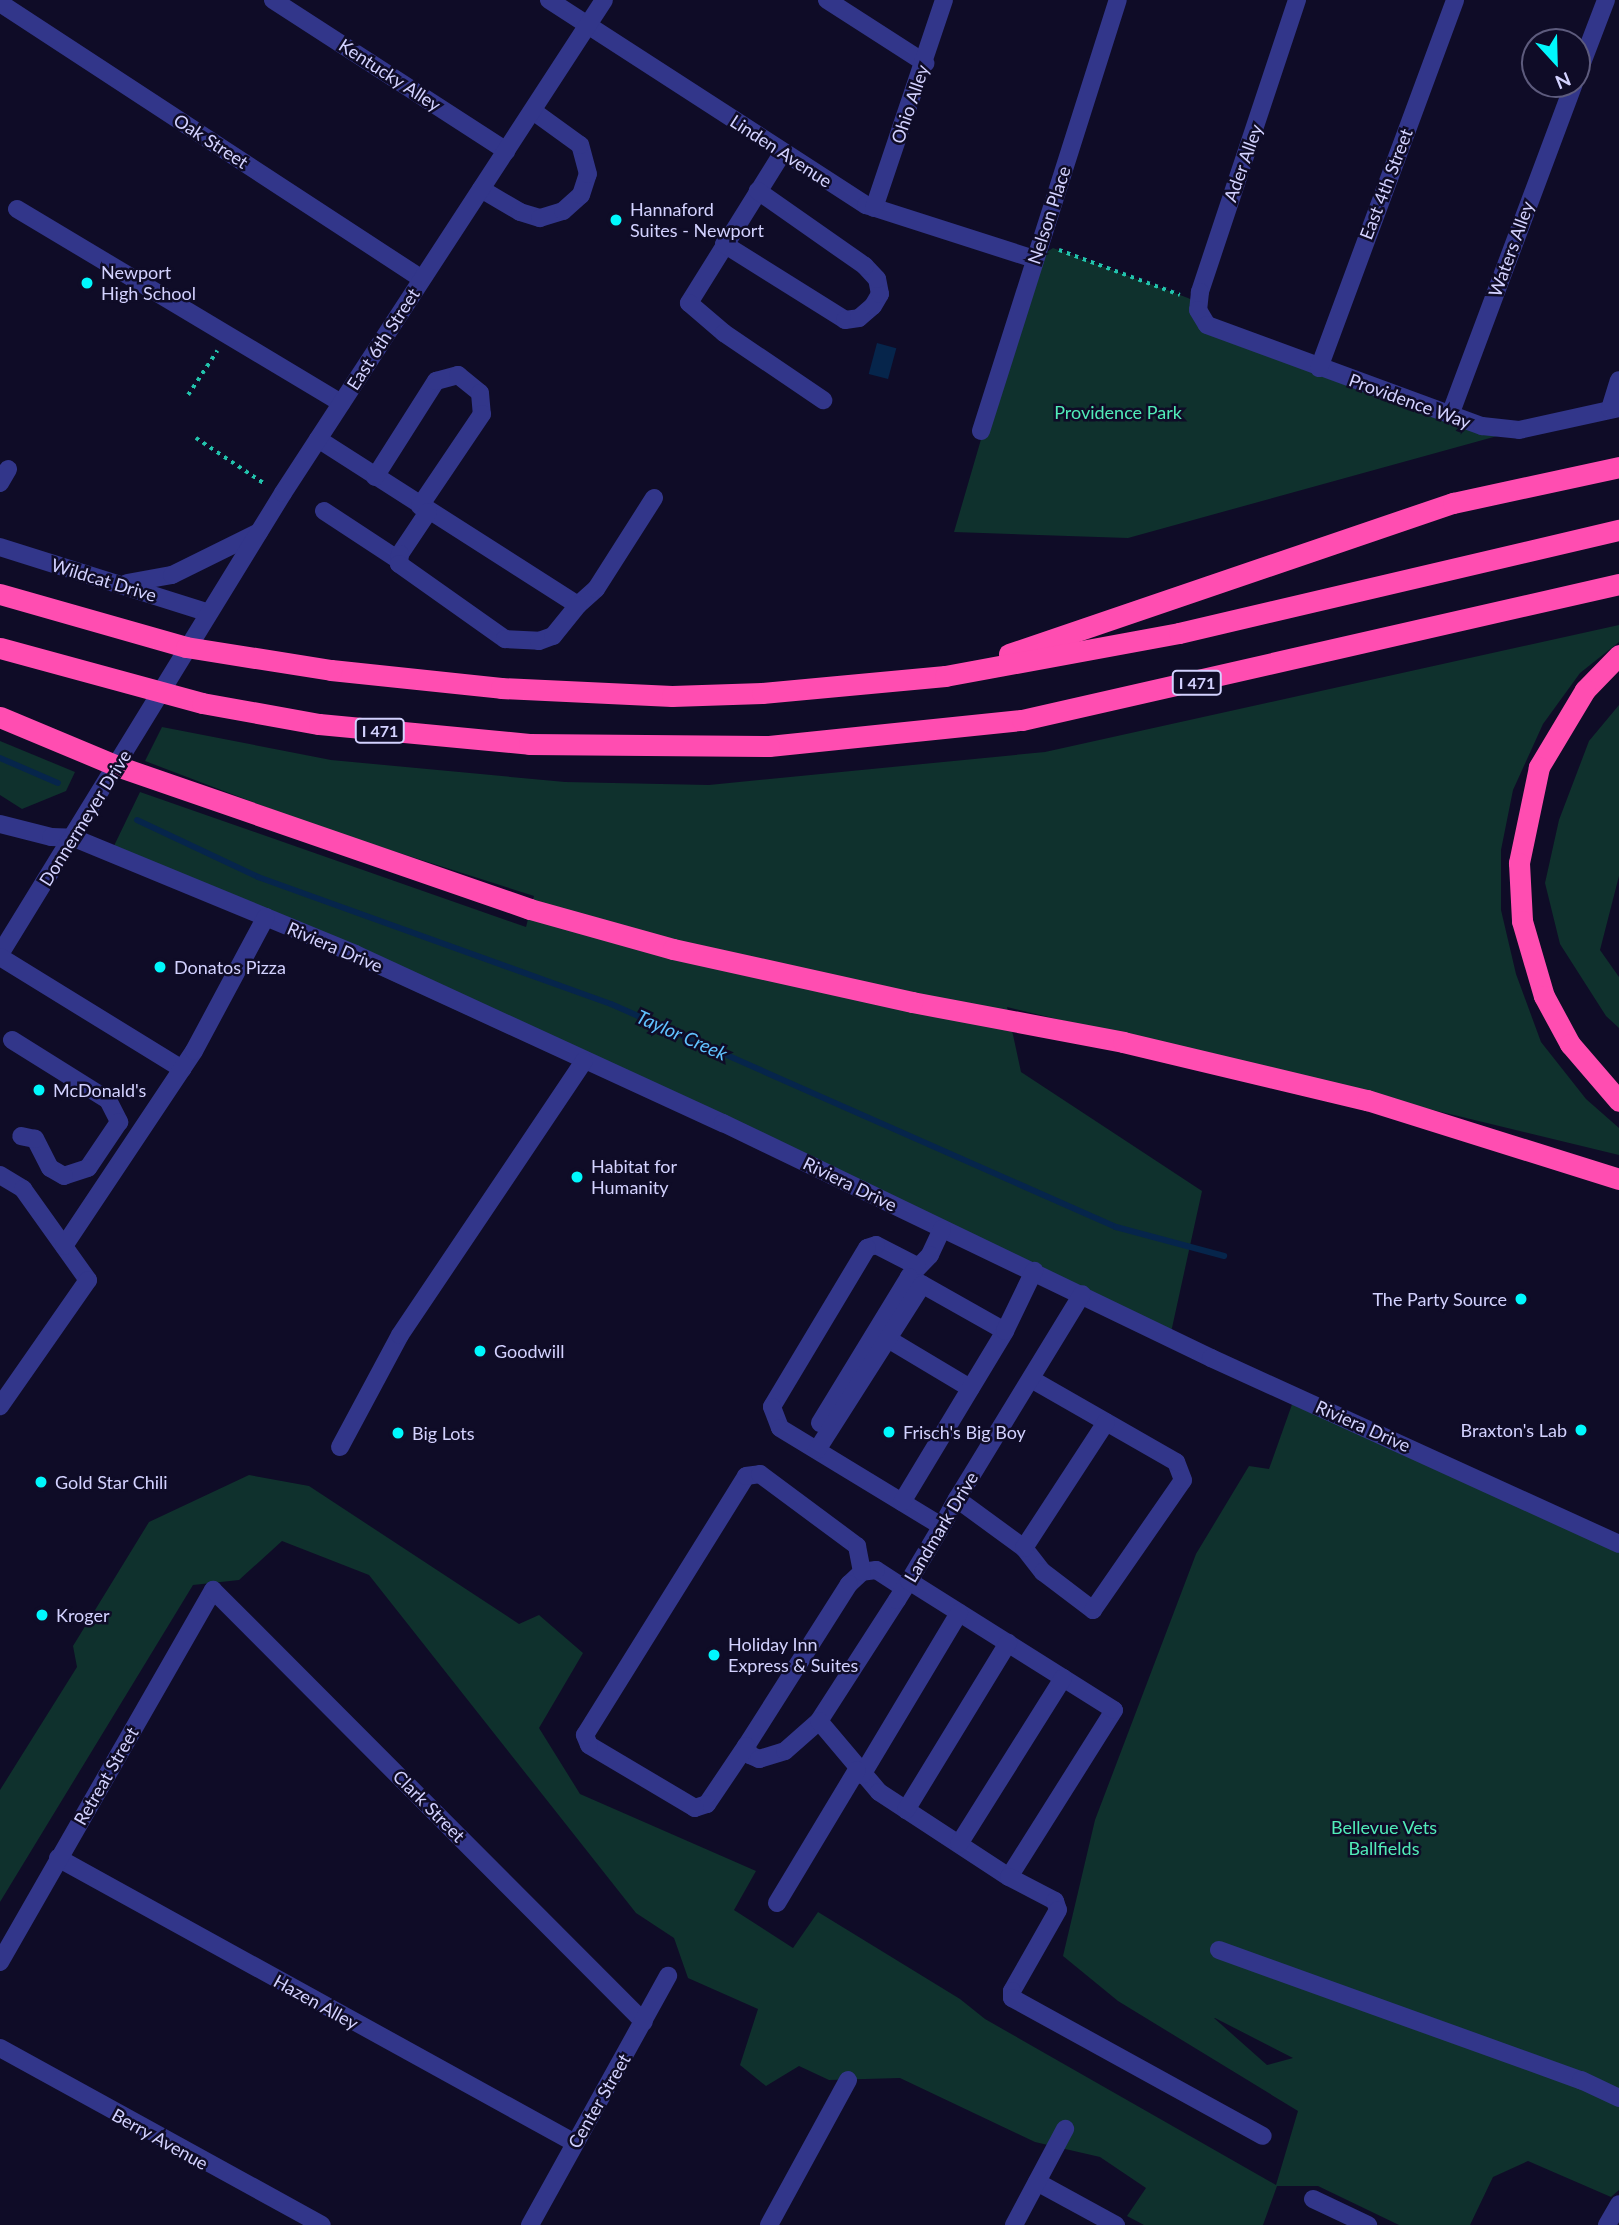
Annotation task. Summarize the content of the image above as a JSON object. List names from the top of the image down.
{
  "streets": {
    "highway": ["I 471"],
    "street": [
      "Kentucky Alley",
      "Ohio Alley",
      "Oak Street",
      "Linden Avenue",
      "Ader Alley",
      "East 4th Street",
      "Nelson Place",
      "Waters Alley",
      "East 6th Street",
      "Providence Way",
      "Wildcat Drive",
      "Donnermeyer Drive",
      "Riviera Drive",
      "Landmark Drive",
      "Retreat Street",
      "Clark Street",
      "Hazen Alley",
      "Center Street",
      "Berry Avenue"
    ]
  },
  "crossings": [
    ["Kentucky Alley", "East 6th Street"],
    ["Ohio Alley", "Linden Avenue"],
    ["Oak Street", "East 6th Street"],
    ["Linden Avenue", "Nelson Place"],
    ["Linden Avenue", "East 6th Street"],
    ["Ader Alley", "Providence Way"],
    ["East 4th Street", "Providence Way"],
    ["Waters Alley", "Providence Way"],
    ["East 6th Street", "Wildcat Drive"],
    ["East 6th Street", "Donnermeyer Drive"],
    ["Donnermeyer Drive", "Riviera Drive"],
    ["Riviera Drive", "Landmark Drive"],
    ["Retreat Street", "Clark Street"],
    ["Retreat Street", "Hazen Alley"],
    ["Clark Street", "Center Street"],
    ["Hazen Alley", "Center Street"]
  ],
  "water": ["Taylor Creek"],
  "parks": ["Providence Park", "Bellevue Vets Ballfields"],
  "places": [
    "Hannaford Suites - Newport",
    "Newport High School",
    "Donatos Pizza",
    "McDonald's",
    "Habitat for Humanity",
    "The Party Source",
    "Goodwill",
    "Braxton's Lab",
    "Frisch's Big Boy",
    "Big Lots",
    "Gold Star Chili",
    "Kroger",
    "Holiday Inn Express & Suites"
  ],
  "north": "bottom"
}
